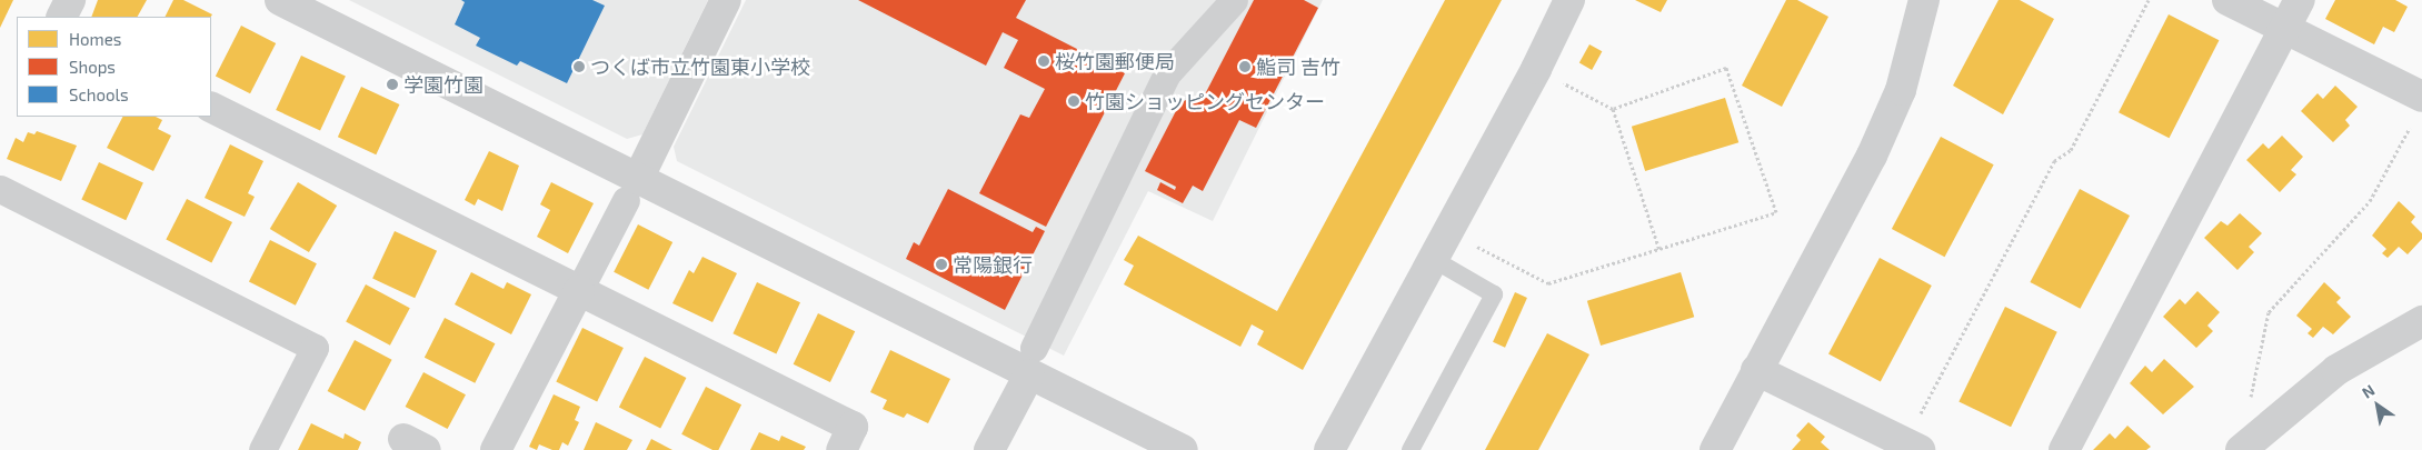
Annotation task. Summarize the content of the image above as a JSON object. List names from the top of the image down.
{
  "places": [
    "桜竹園郵便局",
    "つくば市立竹園東小学校",
    "鮨司 吉竹",
    "学園竹園",
    "竹園ショッピングセンター",
    "常陽銀行"
  ],
  "legend": ["Homes", "Shops", "Schools"],
  "north": "top left"
}
